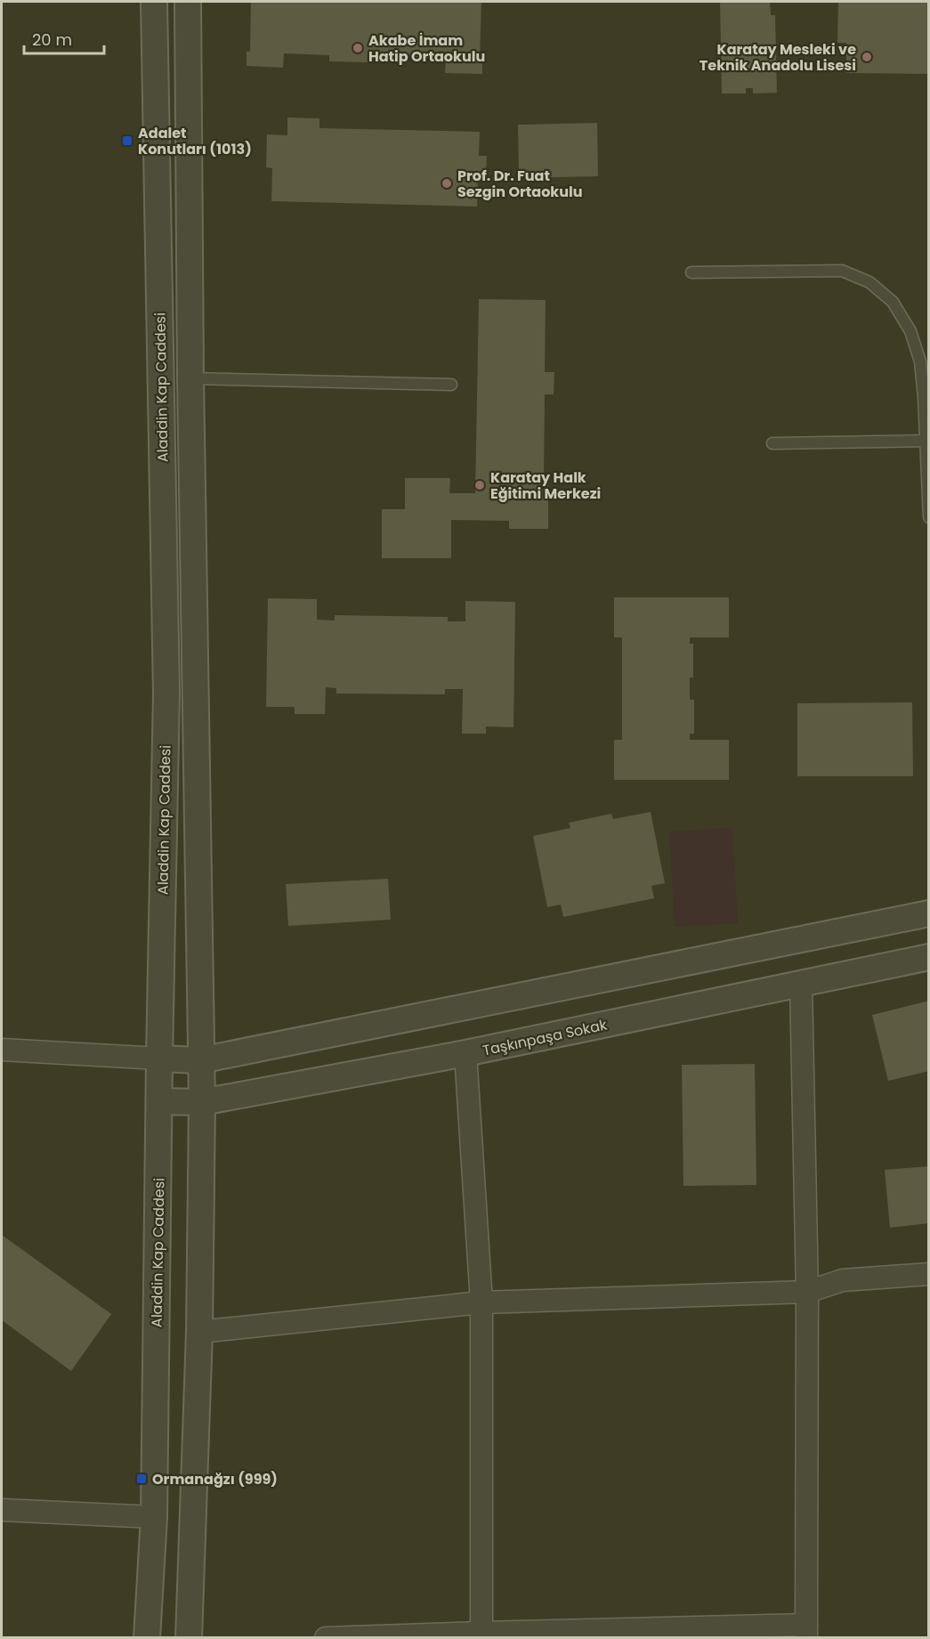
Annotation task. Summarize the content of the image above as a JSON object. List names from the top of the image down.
{
  "streets": {
    "street": ["Aladdin Kap Caddesi", "Taşkınpaşa Sokak"]
  },
  "crossings": [
    ["Aladdin Kap Caddesi", "Taşkınpaşa Sokak"]
  ],
  "places": {
    "other": [
      "Akabe İmam Hatip Ortaokulu",
      "Karatay Mesleki ve Teknik Anadolu Lisesi",
      "Prof. Dr. Fuat Sezgin Ortaokulu",
      "Karatay Halk Eğitimi Merkezi"
    ],
    "transit": ["Adalet Konutları (1013)", "Ormanağzı (999)"]
  },
  "scale_bar": "20 m"
}
